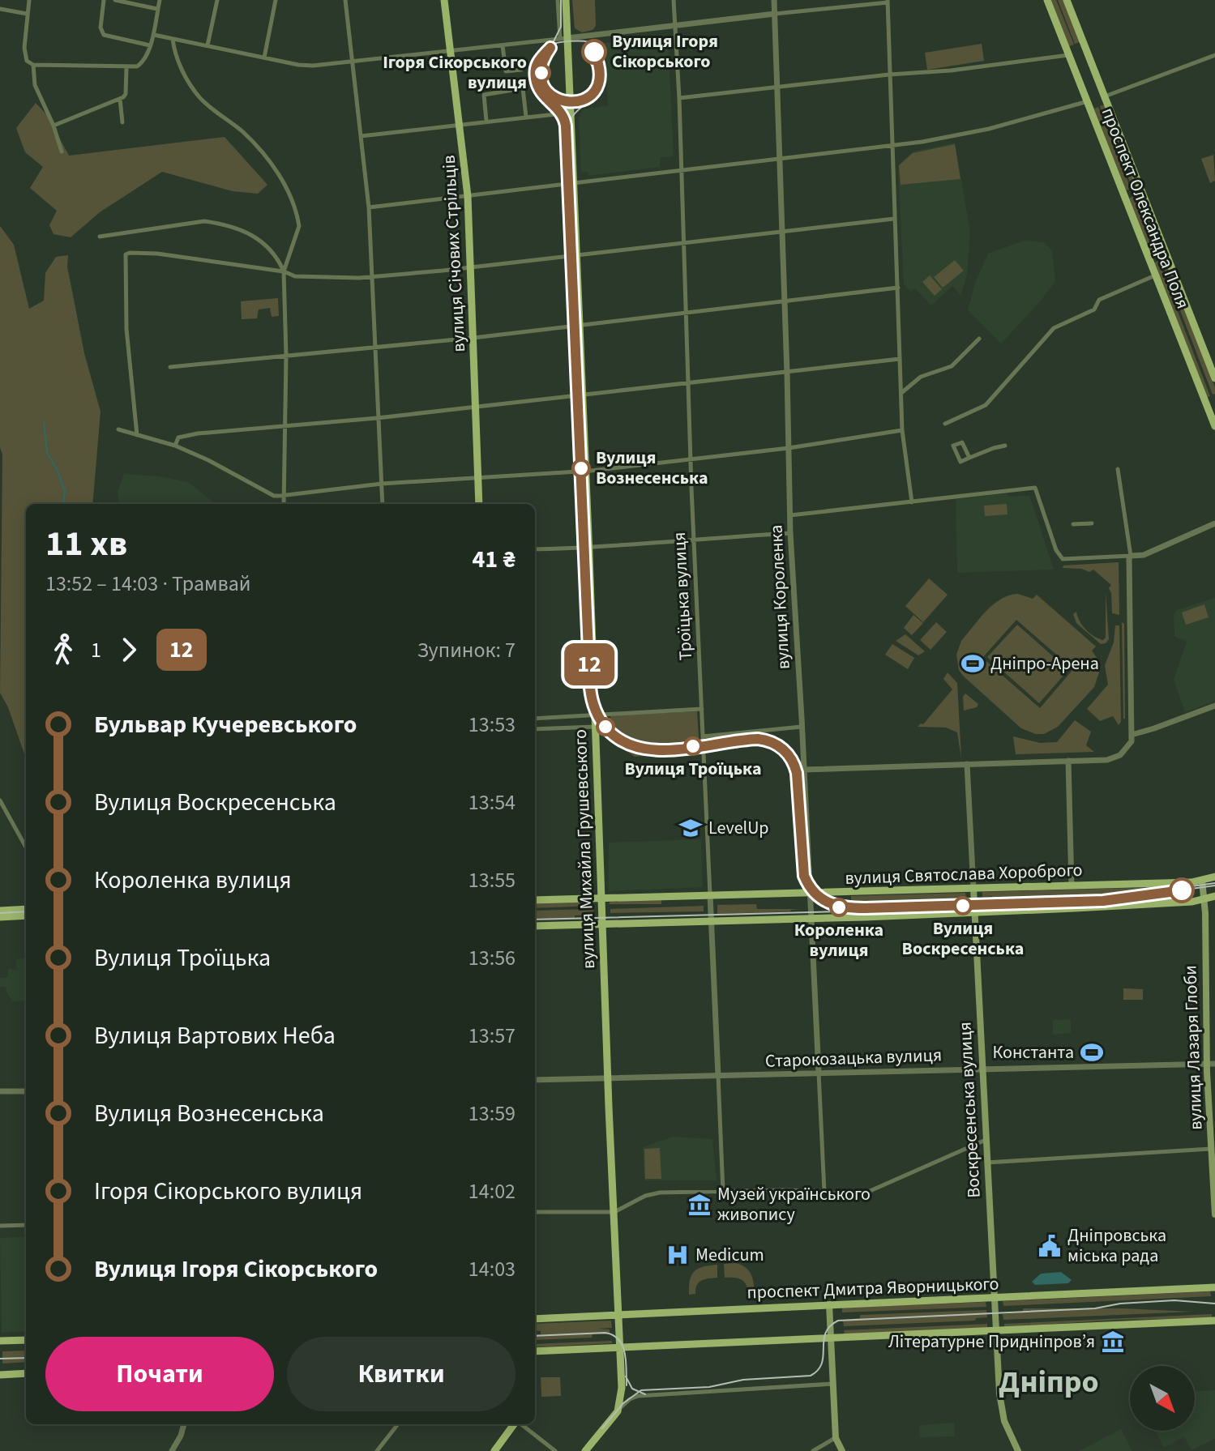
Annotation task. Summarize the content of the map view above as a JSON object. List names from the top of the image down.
{
  "streets": {
    "main road": [
      "проспект Олександра Поля",
      "вулиця Січових Стрільців",
      "вулиця Михайла Грушевського",
      "вулиця Святослава Хороброго",
      "вулиця Лазаря Глоби",
      "Воскресенська вулиця",
      "проспект Дмитра Яворницького"
    ],
    "street": ["Троїцька вулиця", "вулиця Короленка", "Старокозацька вулиця"]
  },
  "crossings": [
    ["Троїцька вулиця", "вулиця Святослава Хороброго"],
    ["Троїцька вулиця", "Старокозацька вулиця"],
    ["вулиця Короленка", "вулиця Святослава Хороброго"],
    ["вулиця Короленка", "Старокозацька вулиця"],
    ["вулиця Михайла Грушевського", "вулиця Святослава Хороброго"],
    ["вулиця Михайла Грушевського", "Старокозацька вулиця"],
    ["вулиця Михайла Грушевського", "проспект Дмитра Яворницького"],
    ["вулиця Святослава Хороброго", "вулиця Лазаря Глоби"],
    ["вулиця Святослава Хороброго", "Воскресенська вулиця"],
    ["вулиця Лазаря Глоби", "Старокозацька вулиця"],
    ["Старокозацька вулиця", "Воскресенська вулиця"],
    ["Воскресенська вулиця", "проспект Дмитра Яворницького"]
  ],
  "districts": ["Дніпро"],
  "places": {
    "other": [
      "Вулиця Ігоря Сікорського",
      "Ігоря Сікорського вулиця",
      "Вулиця Вознесенська",
      "Вулиця Троїцька",
      "Вулиця Воскресенська",
      "Короленка вулиця"
    ],
    "sports": ["Дніпро-Арена", "Константа"],
    "school or university": ["LevelUp"],
    "museum": ["Музей українського живопису", "Літературне Придніпров’я"],
    "public building": ["Дніпровська міська рада"],
    "hospital": ["Medicum"]
  },
  "lines": ["tram line 12"],
  "north": "bottom right",
  "page": {
    "on_map": "12",
    "heading": ["11 хв", "13:52 – 14:03 · Трамвай", "41 ₴"],
    "legs": ["1", "12", "Зупинок: 7"],
    "list": [
      {
        "name": "Бульвар Кучеревського",
        "value": "13:53"
      },
      {
        "name": "Вулиця Воскресенська",
        "value": "13:54"
      },
      {
        "name": "Короленка вулиця",
        "value": "13:55"
      },
      {
        "name": "Вулиця Троїцька",
        "value": "13:56"
      },
      {
        "name": "Вулиця Вартових Неба",
        "value": "13:57"
      },
      {
        "name": "Вулиця Вознесенська",
        "value": "13:59"
      },
      {
        "name": "Ігоря Сікорського вулиця",
        "value": "14:02"
      },
      {
        "name": "Вулиця Ігоря Сікорського",
        "value": "14:03"
      }
    ],
    "buttons": ["Почати", "Квитки"]
  }
}
